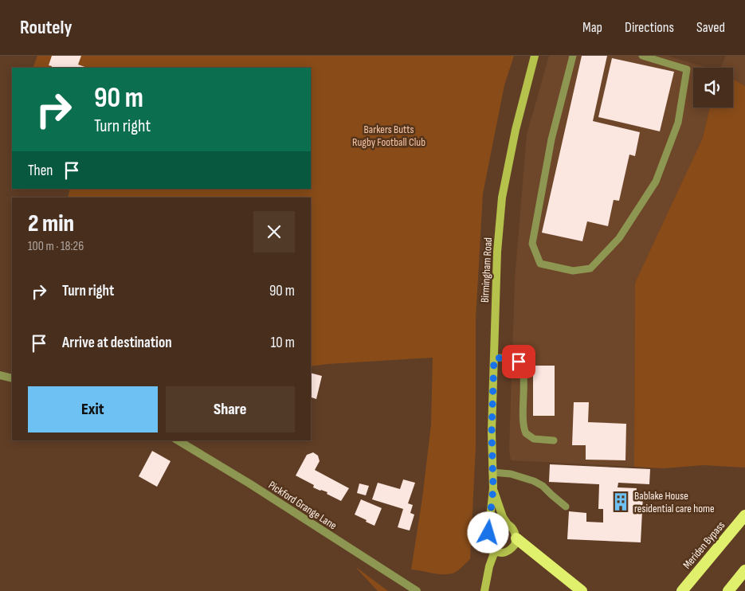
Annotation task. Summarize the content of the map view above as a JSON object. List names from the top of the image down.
{
  "streets": {
    "highway": ["Meriden Bypass"],
    "main road": ["Birmingham Road"],
    "street": ["Pickford Grange Lane"]
  },
  "parks": ["Barkers Butts Rugby Football Club"],
  "places": {
    "building": ["Bablake House residential care home"]
  },
  "page": {
    "header": "Routely",
    "nav": ["Map", "Directions", "Saved"],
    "turn": ["90 m", "Turn right"],
    "then": "Then",
    "heading": ["2 min", "100 m · 18:26"],
    "list": [
      {
        "name": "Turn right",
        "value": "90 m"
      },
      {
        "name": "Arrive at destination",
        "value": "10 m"
      }
    ],
    "buttons": ["Exit", "Share"]
  }
}
